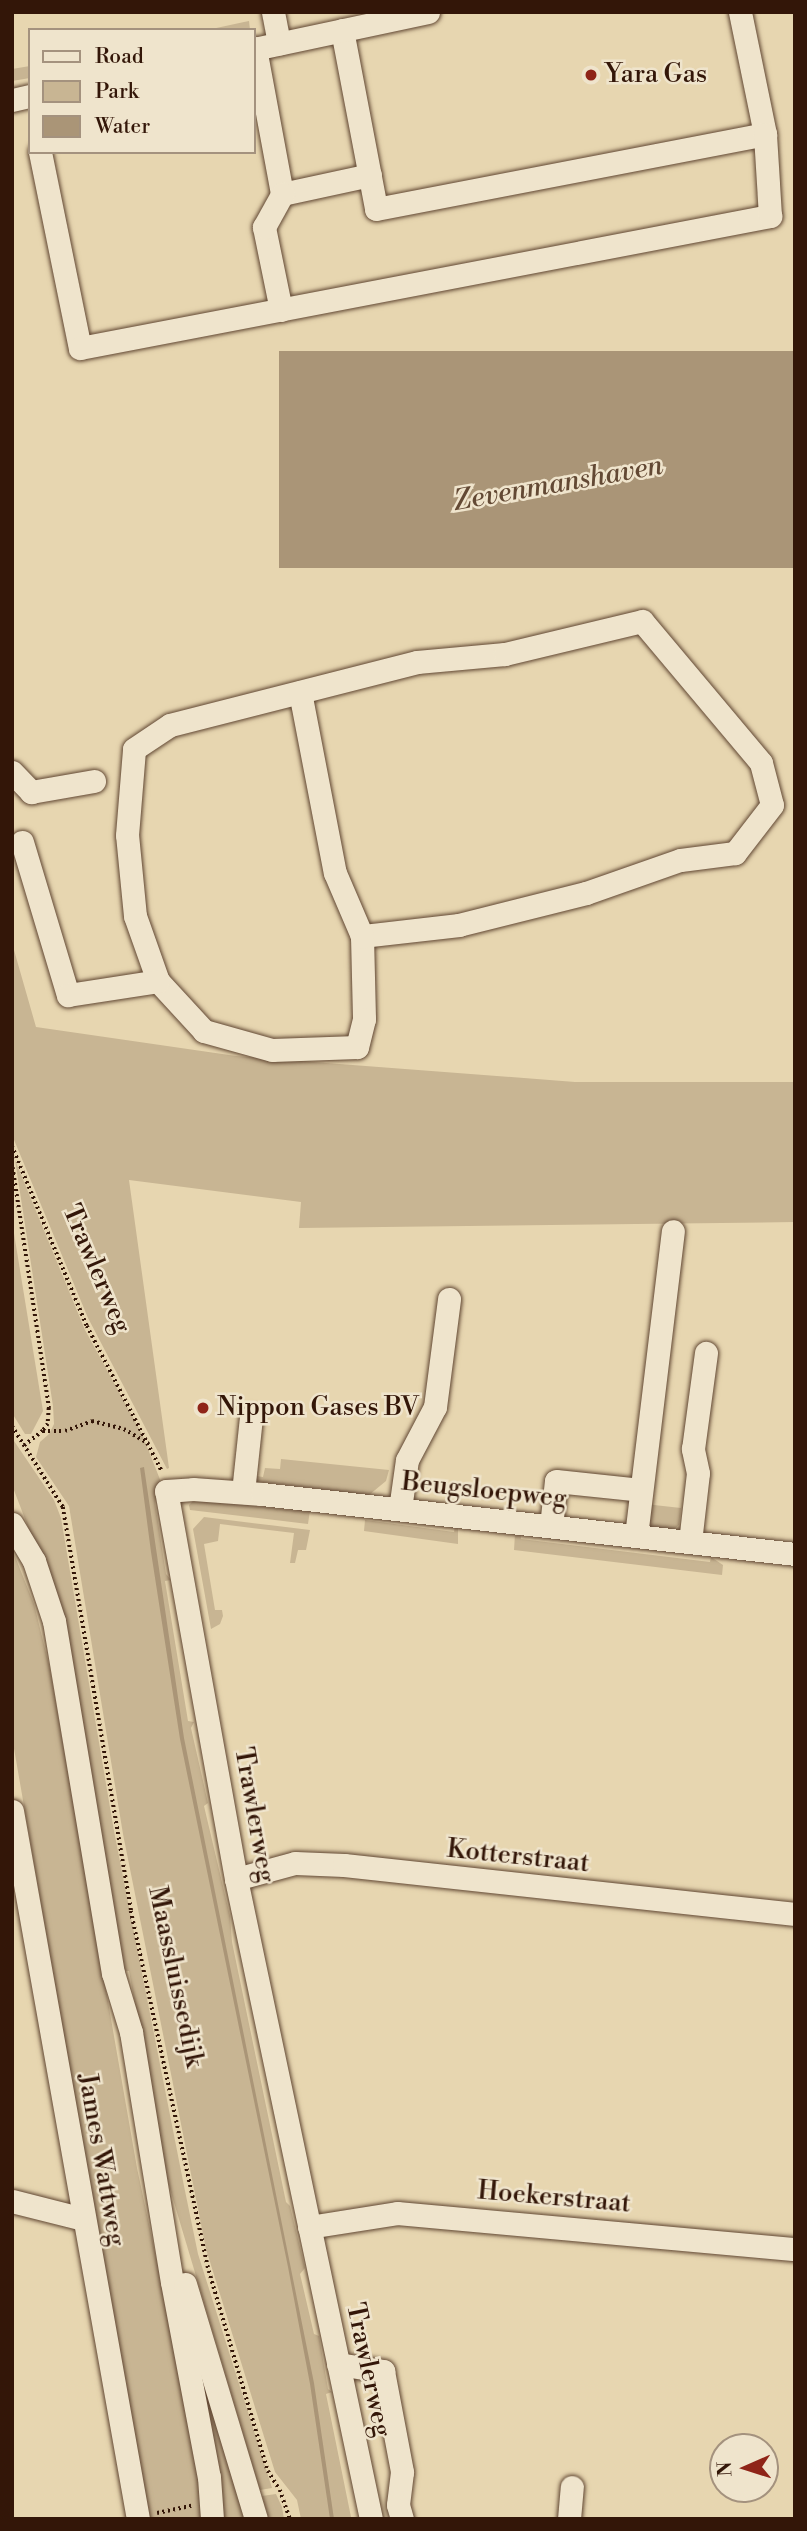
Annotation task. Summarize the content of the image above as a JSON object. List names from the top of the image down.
{
  "streets": {
    "street": [
      "Trawlerweg",
      "Beugsloepweg",
      "Kotterstraat",
      "Maassluissedijk",
      "James Wattweg",
      "Hoekerstraat"
    ]
  },
  "crossings": [
    ["Trawlerweg", "Beugsloepweg"],
    ["Trawlerweg", "Kotterstraat"],
    ["Trawlerweg", "Hoekerstraat"]
  ],
  "water": ["Zevenmanshaven"],
  "places": ["Yara Gas", "Nippon Gases BV"],
  "legend": ["Road", "Park", "Water"],
  "north": "left"
}
